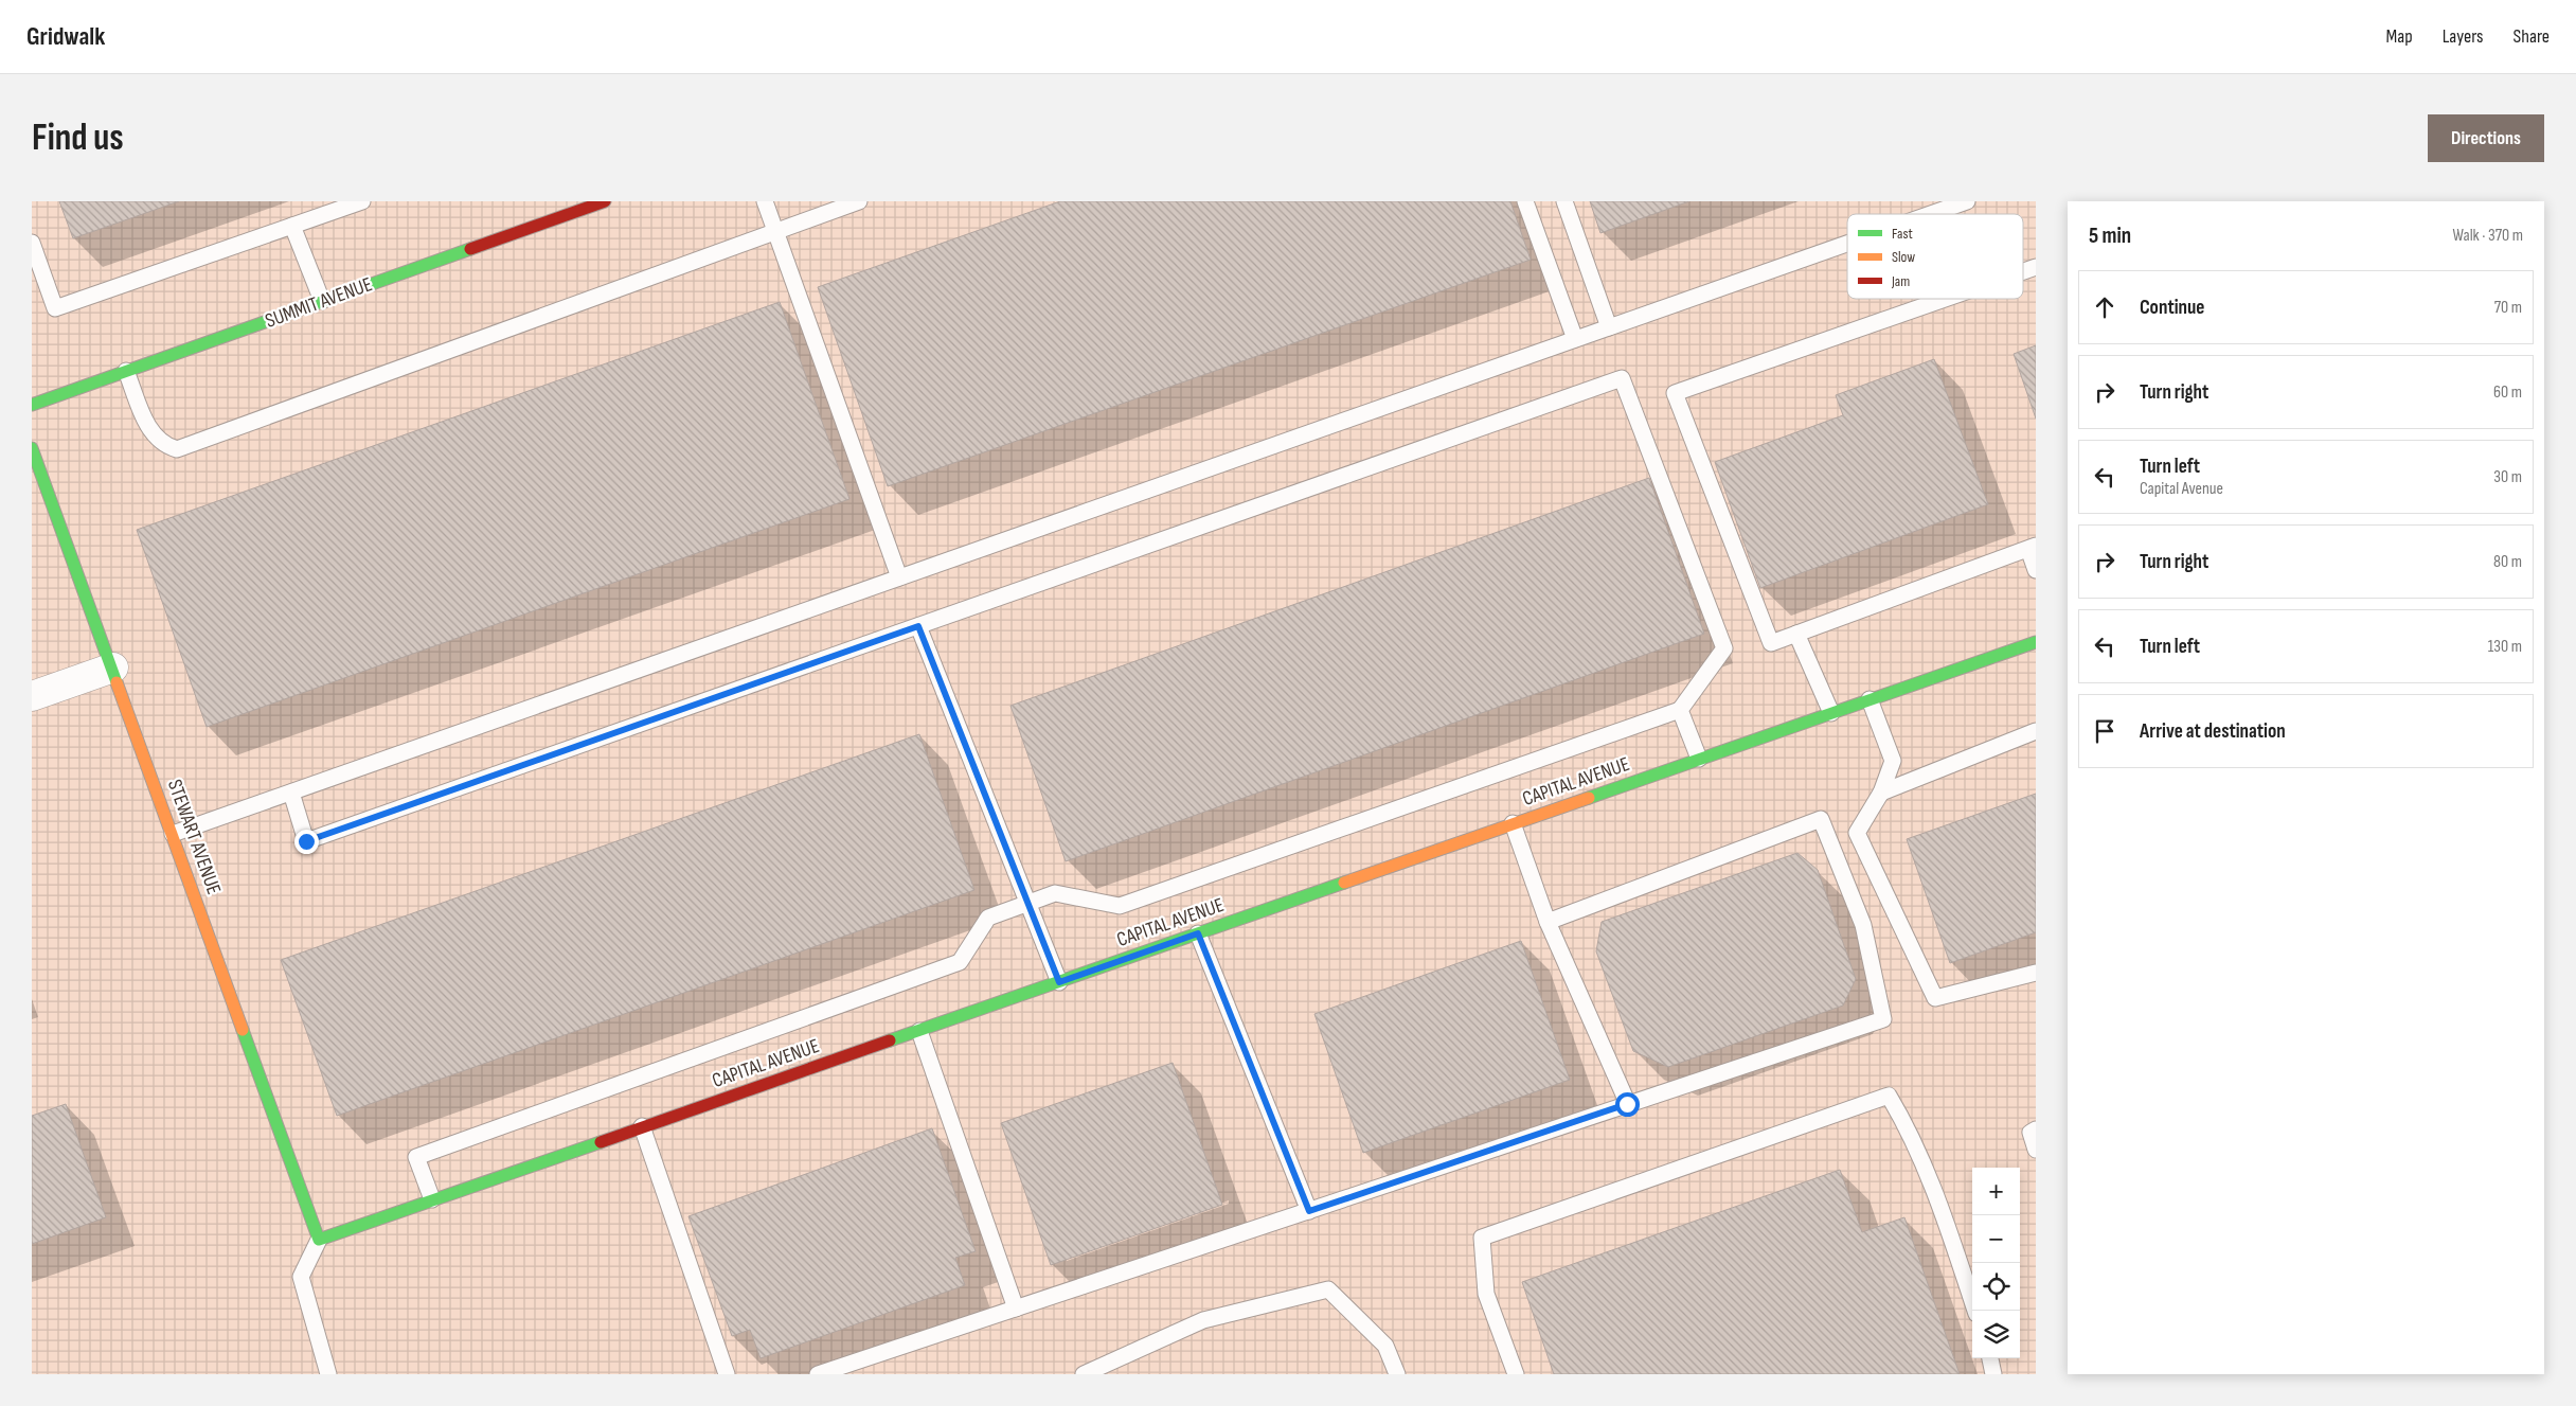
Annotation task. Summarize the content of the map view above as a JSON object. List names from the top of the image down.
{
  "streets": {
    "street": ["SUMMIT AVENUE", "CAPITAL AVENUE", "STEWART AVENUE"]
  },
  "crossings": [
    ["CAPITAL AVENUE", "STEWART AVENUE"]
  ],
  "legend": ["Fast", "Slow", "Jam"],
  "page": {
    "header": "Gridwalk",
    "nav": ["Map", "Layers", "Share"],
    "buttons": "Directions",
    "title": "Find us",
    "heading": ["5 min", "Walk · 370 m"],
    "list": [
      ["Continue", "70 m"],
      ["Turn right", "60 m"],
      ["Turn left", "Capital Avenue", "30 m"],
      ["Turn right", "80 m"],
      ["Turn left", "130 m"],
      "Arrive at destination"
    ],
    "map_buttons": ["+", "−"]
  }
}
